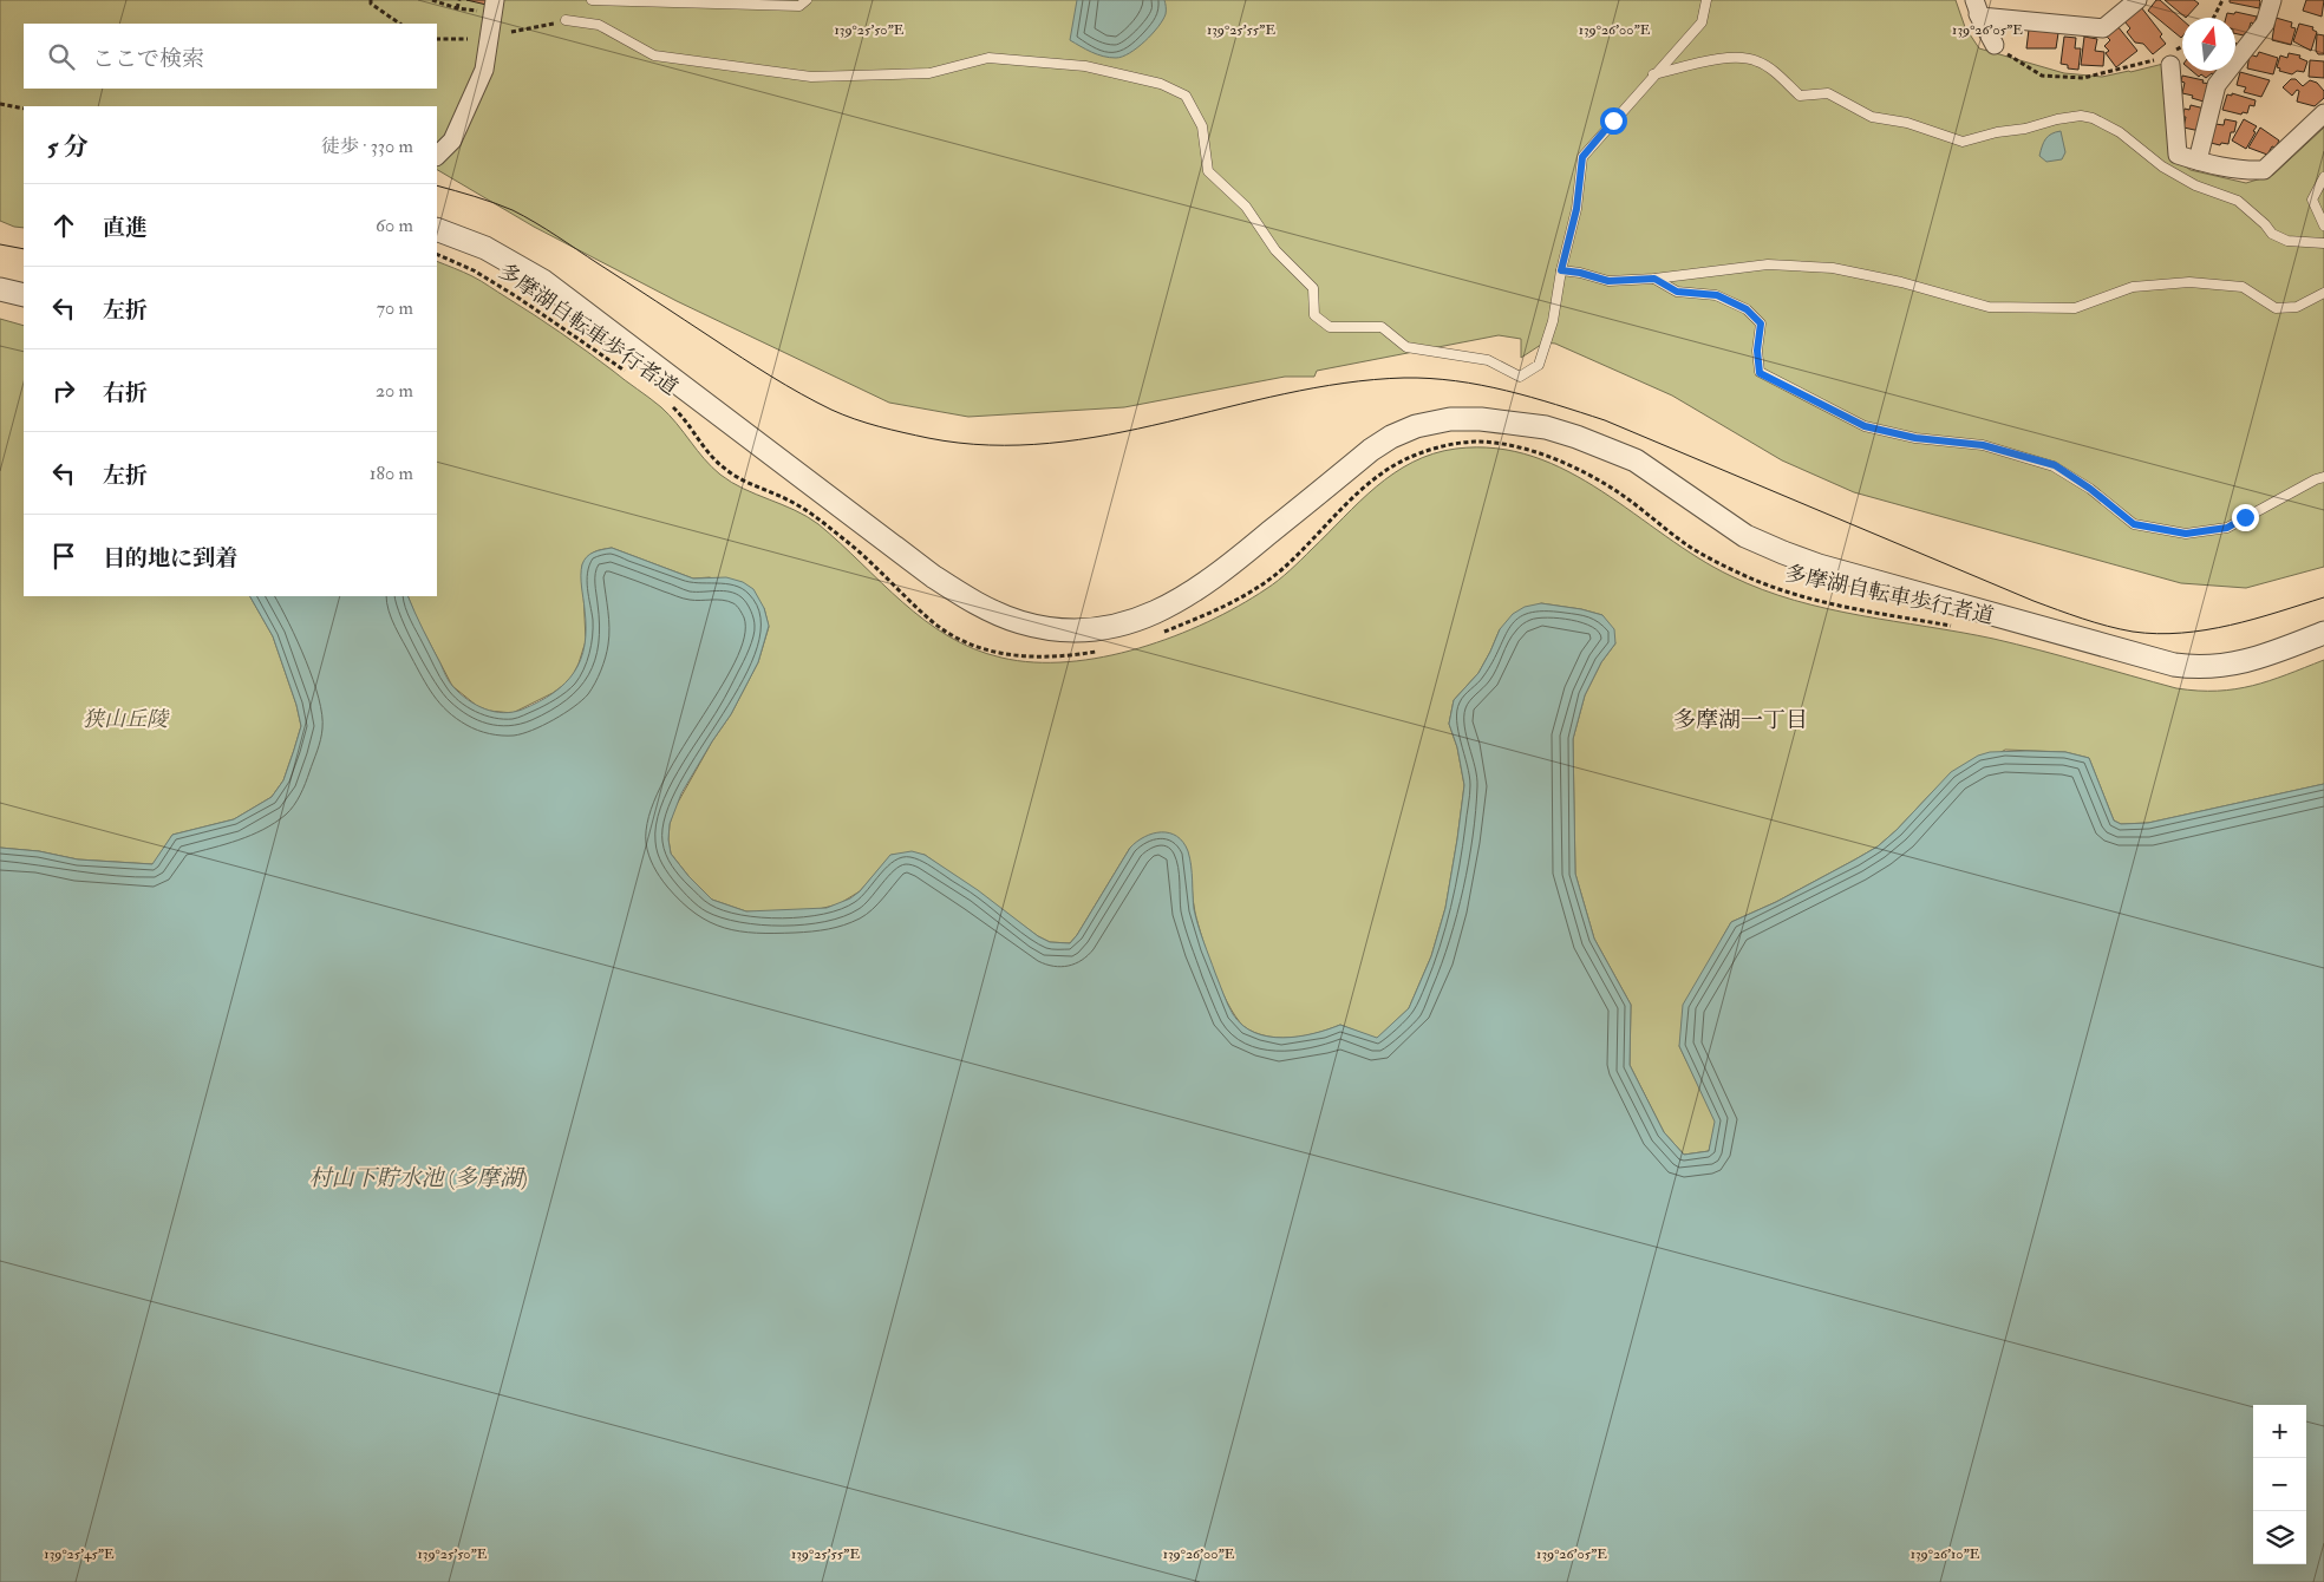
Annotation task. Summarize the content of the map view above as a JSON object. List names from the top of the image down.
{
  "streets": {
    "path": ["多摩湖自転車歩行者道"]
  },
  "districts": ["多摩湖一丁目"],
  "water": ["村山下貯水池 (多摩湖)"],
  "parks": ["狭山丘陵"],
  "north": "top",
  "page": {
    "search": "ここで検索",
    "heading": ["5 分", "徒歩 · 330 m"],
    "list": [
      ["直進", "60 m"],
      ["左折", "70 m"],
      ["右折", "20 m"],
      ["左折", "180 m"],
      "目的地に到着"
    ],
    "map_buttons": ["+", "−"]
  },
  "coordinates": [
    "139°25'50\"E",
    "139°25'55\"E",
    "139°26'00\"E",
    "139°26'05\"E",
    "139°25'45\"E",
    "139°26'10\"E"
  ]
}
